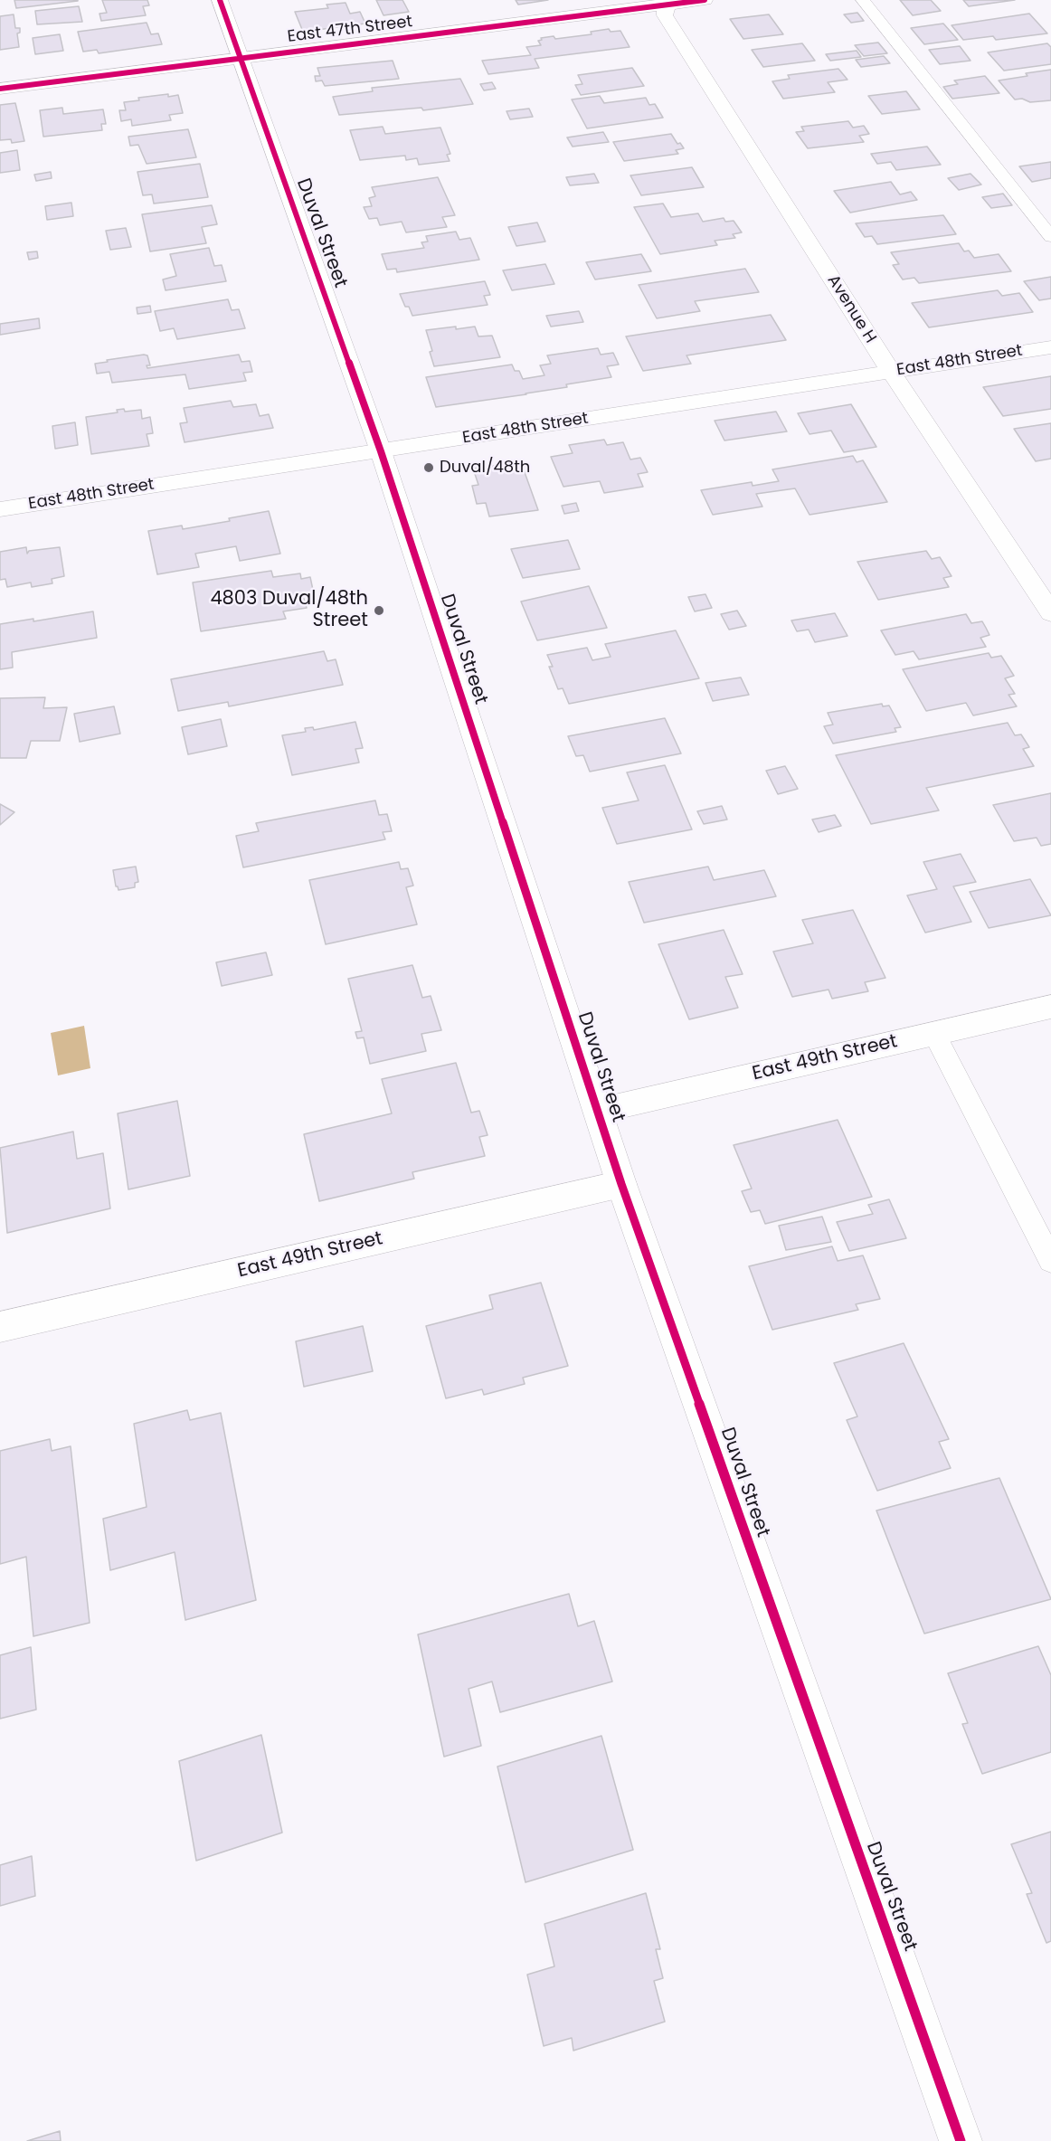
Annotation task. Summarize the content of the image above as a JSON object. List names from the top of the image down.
{
  "streets": {
    "street": [
      "East 47th Street",
      "Duval Street",
      "Avenue H",
      "East 48th Street",
      "East 49th Street"
    ]
  },
  "crossings": [
    ["East 47th Street", "Duval Street"],
    ["East 47th Street", "Avenue H"],
    ["Duval Street", "East 48th Street"],
    ["Duval Street", "East 49th Street"],
    ["Avenue H", "East 48th Street"]
  ],
  "places": ["Duval/48th", "4803 Duval/48th Street"]
}
